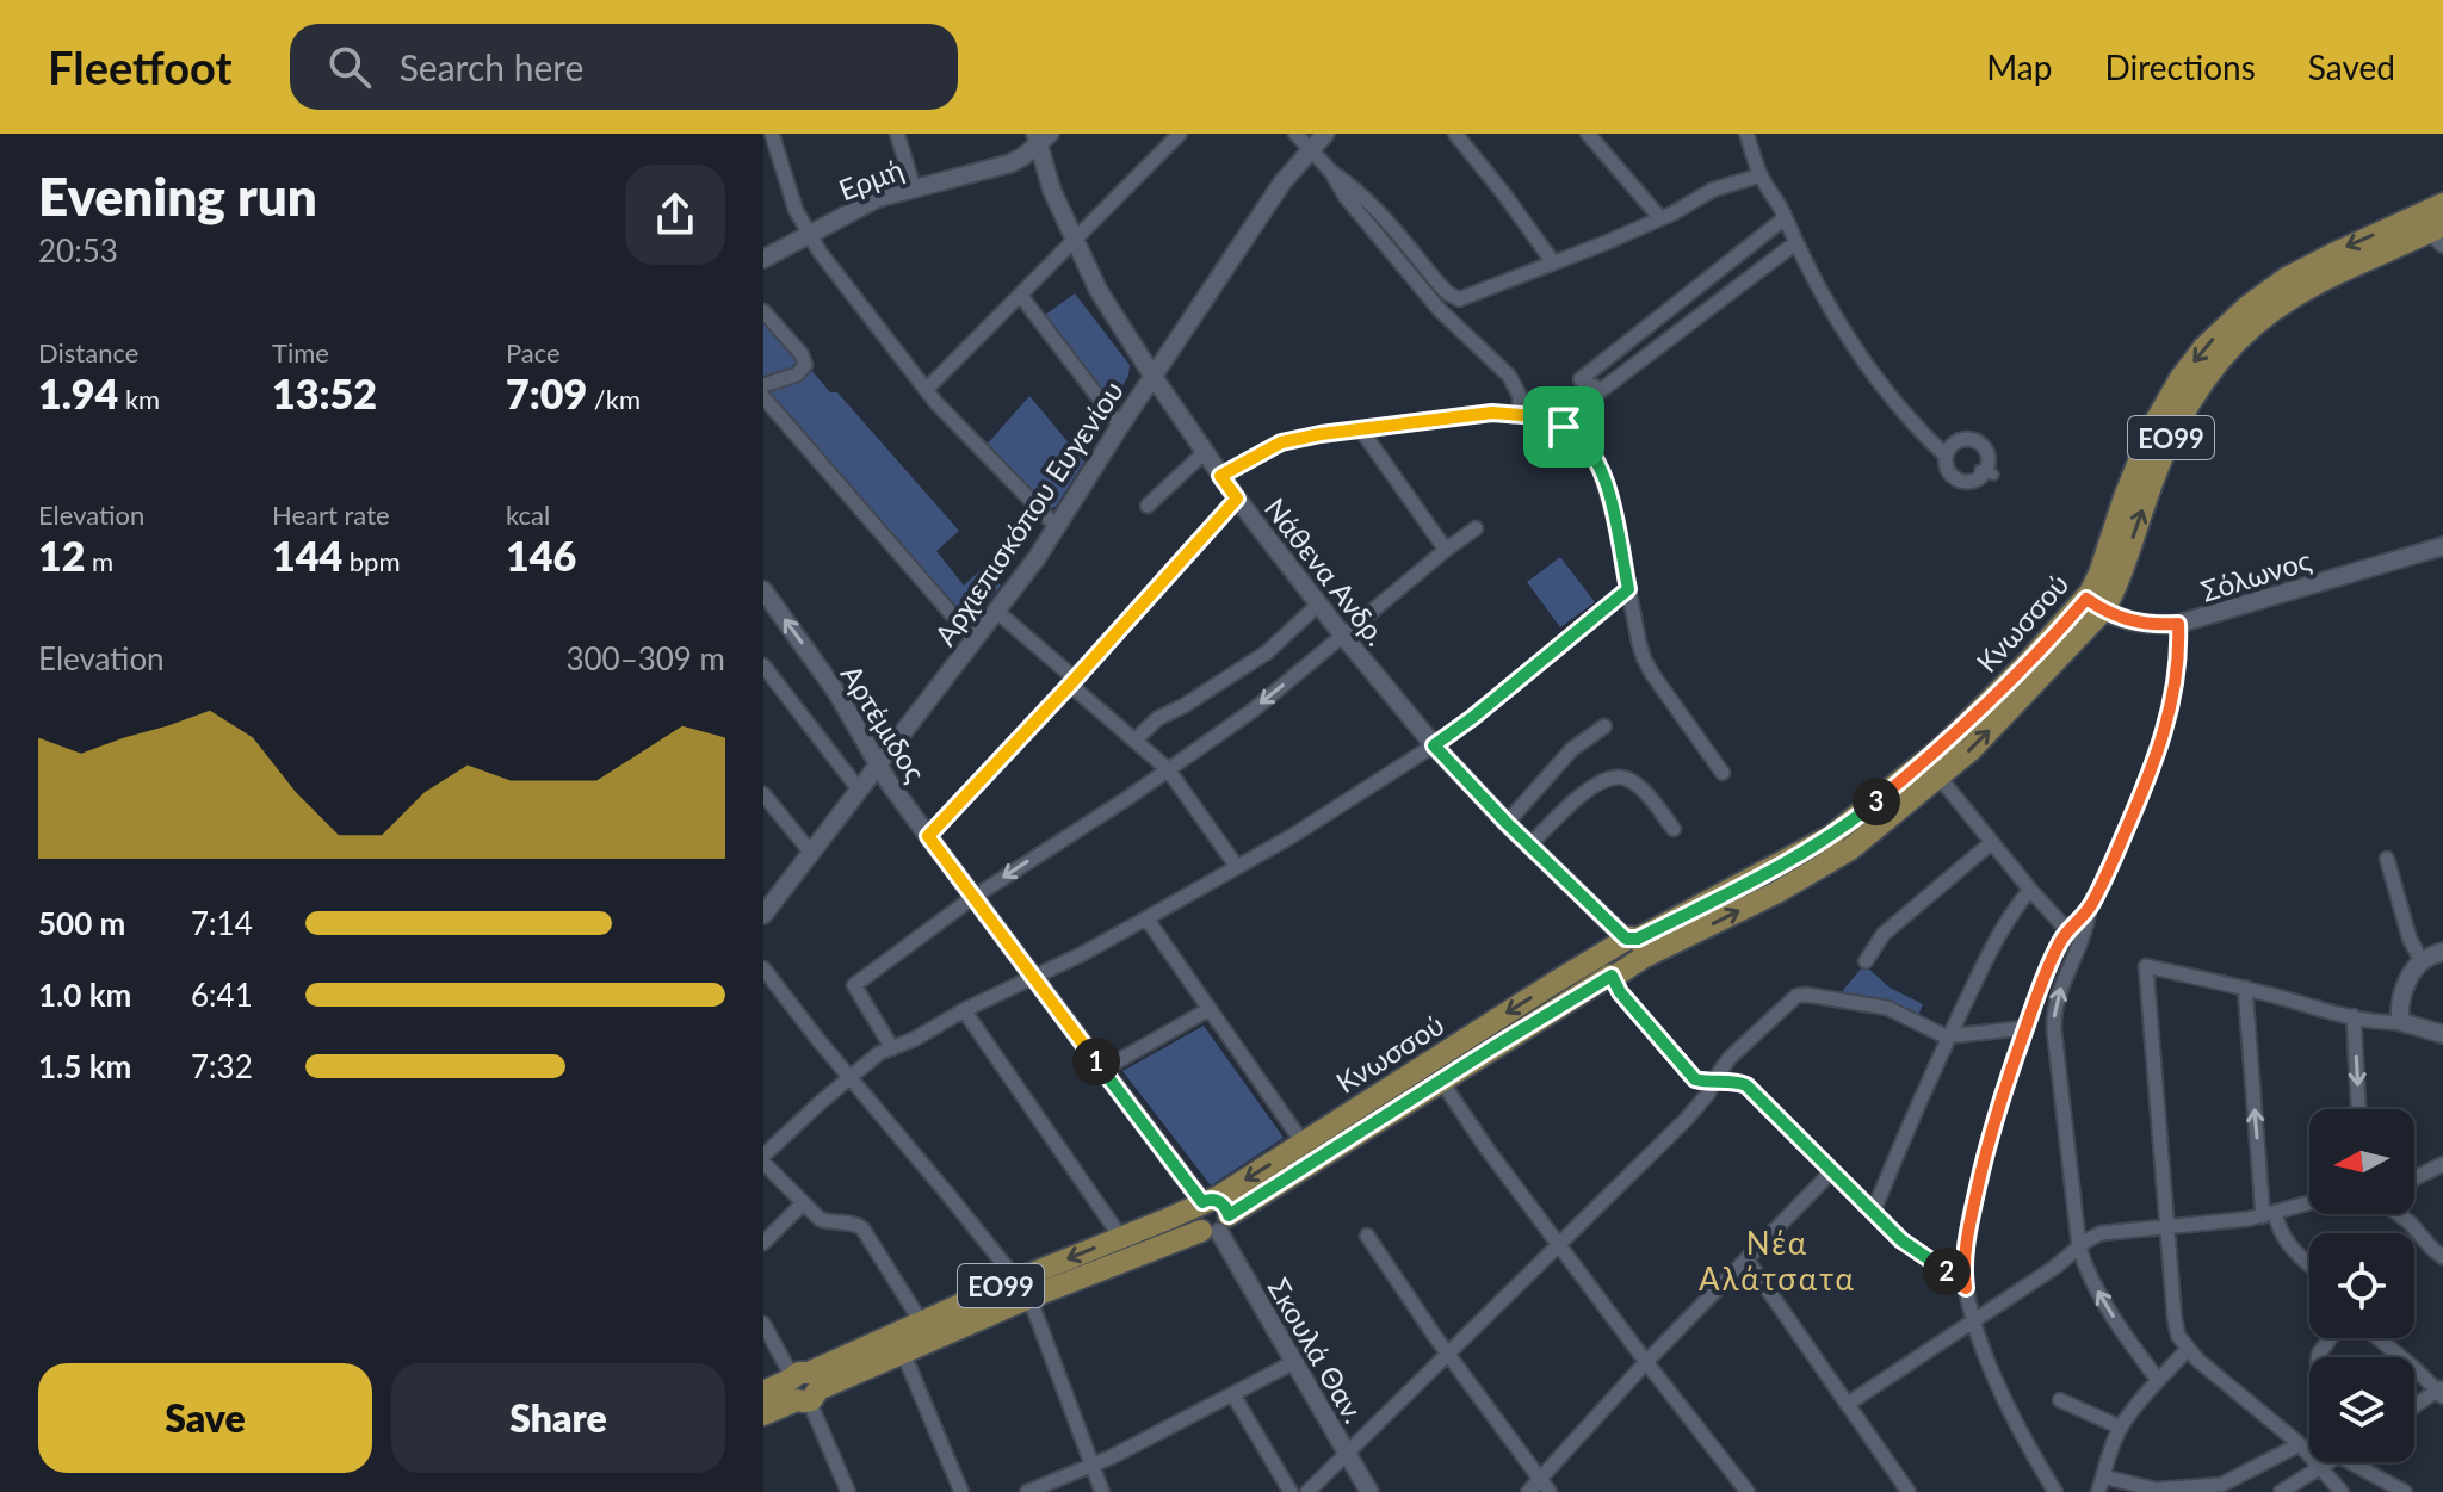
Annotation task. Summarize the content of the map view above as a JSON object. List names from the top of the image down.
{
  "streets": {
    "main road": ["ΕΟ99", "Κνωσσού"],
    "street": [
      "Ερμή",
      "Αρχιεπισκόπου Ευγενίου",
      "Νάθενα Ανδρ.",
      "Σόλωνος",
      "Αρτέμιδος",
      "Σκουλά Θαν."
    ]
  },
  "crossings": [
    ["Ερμή", "Νάθενα Ανδρ."],
    ["ΕΟ99", "Νάθενα Ανδρ."],
    ["ΕΟ99", "Κνωσσού"],
    ["Αρχιεπισκόπου Ευγενίου", "Νάθενα Ανδρ."],
    ["Αρχιεπισκόπου Ευγενίου", "Αρτέμιδος"],
    ["Νάθενα Ανδρ.", "Κνωσσού"],
    ["Σόλωνος", "Κνωσσού"],
    ["Κνωσσού", "Αρτέμιδος"],
    ["Κνωσσού", "Σκουλά Θαν."],
    ["Αρτέμιδος", "Σκουλά Θαν."]
  ],
  "districts": ["Νέα Αλάτσατα"],
  "north": "left",
  "page": {
    "header": "Fleetfoot",
    "search": "Search here",
    "nav": ["Map", "Directions", "Saved"],
    "heading": ["Evening run", "20:53"],
    "stats": [
      ["Distance", "1.94 km"],
      ["Time", "13:52"],
      ["Pace", "7:09 /km"],
      ["Elevation", "12 m"],
      ["Heart rate", "144 bpm"],
      ["kcal", "146"]
    ],
    "chart": ["Elevation", "300–309 m"],
    "pins": ["3", "1", "2"],
    "list": [
      {
        "name": "500 m",
        "note": "7:14"
      },
      {
        "name": "1.0 km",
        "note": "6:41"
      },
      {
        "name": "1.5 km",
        "note": "7:32"
      }
    ],
    "buttons": ["Save", "Share"]
  }
}
